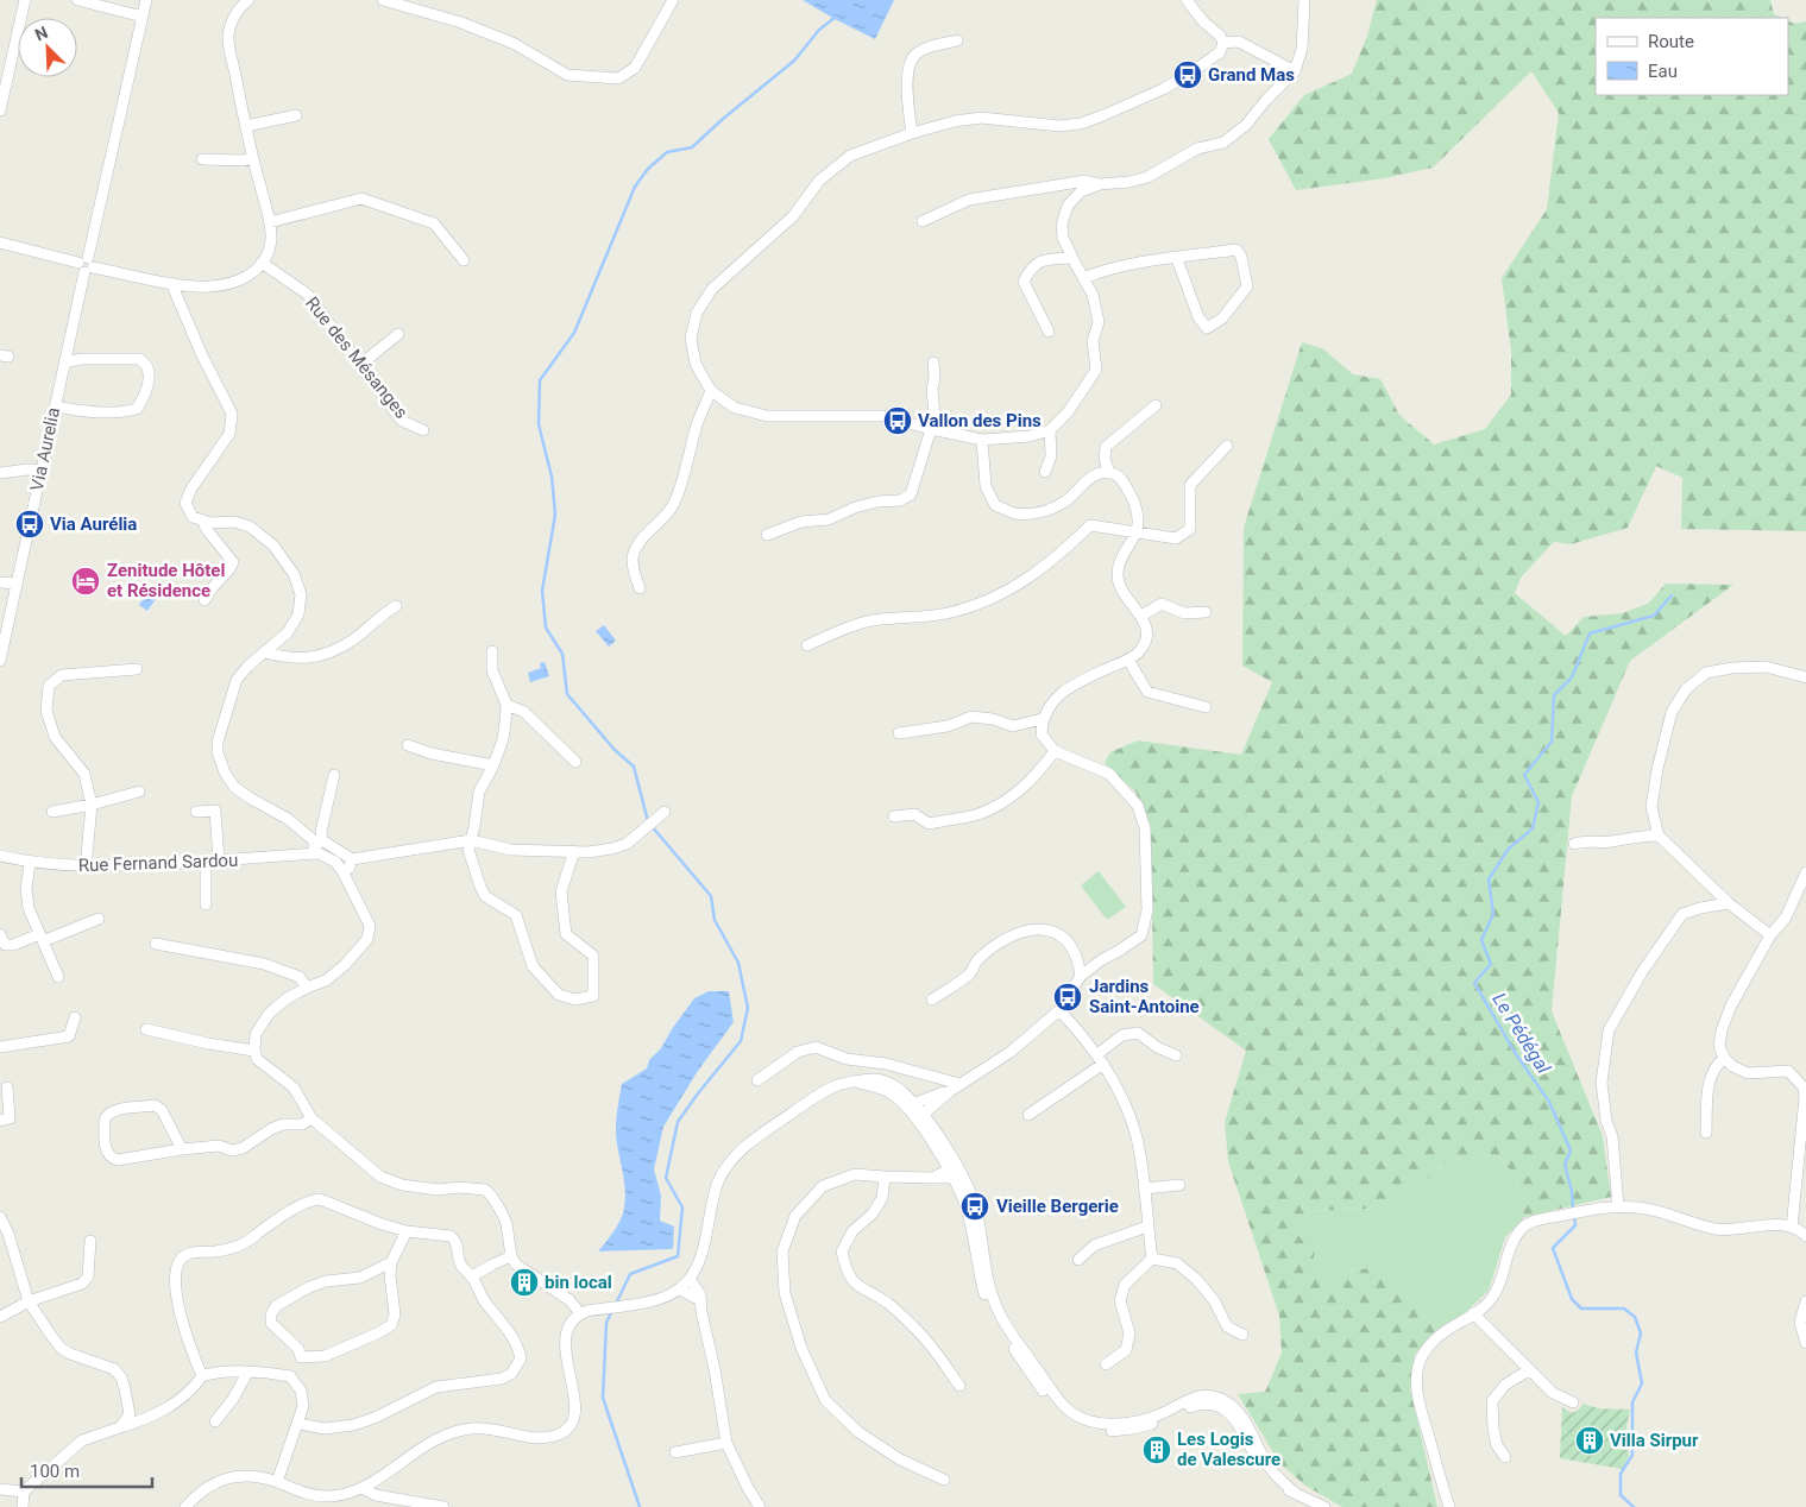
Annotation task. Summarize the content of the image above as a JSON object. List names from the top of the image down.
{
  "streets": {
    "street": ["Rue des Mésanges", "Via Aurelia", "Rue Fernand Sardou"]
  },
  "water": ["Le Pédégal"],
  "places": {
    "bus stop": [
      "Grand Mas",
      "Vallon des Pins",
      "Via Aurélia",
      "Jardins Saint-Antoine",
      "Vieille Bergerie"
    ],
    "hotel": ["Zenitude Hôtel et Résidence"],
    "building": ["bin local", "Villa Sirpur", "Les Logis de Valescure"]
  },
  "legend": ["Route", "Eau"],
  "scale_bar": "100 m",
  "north": "top left"
}
